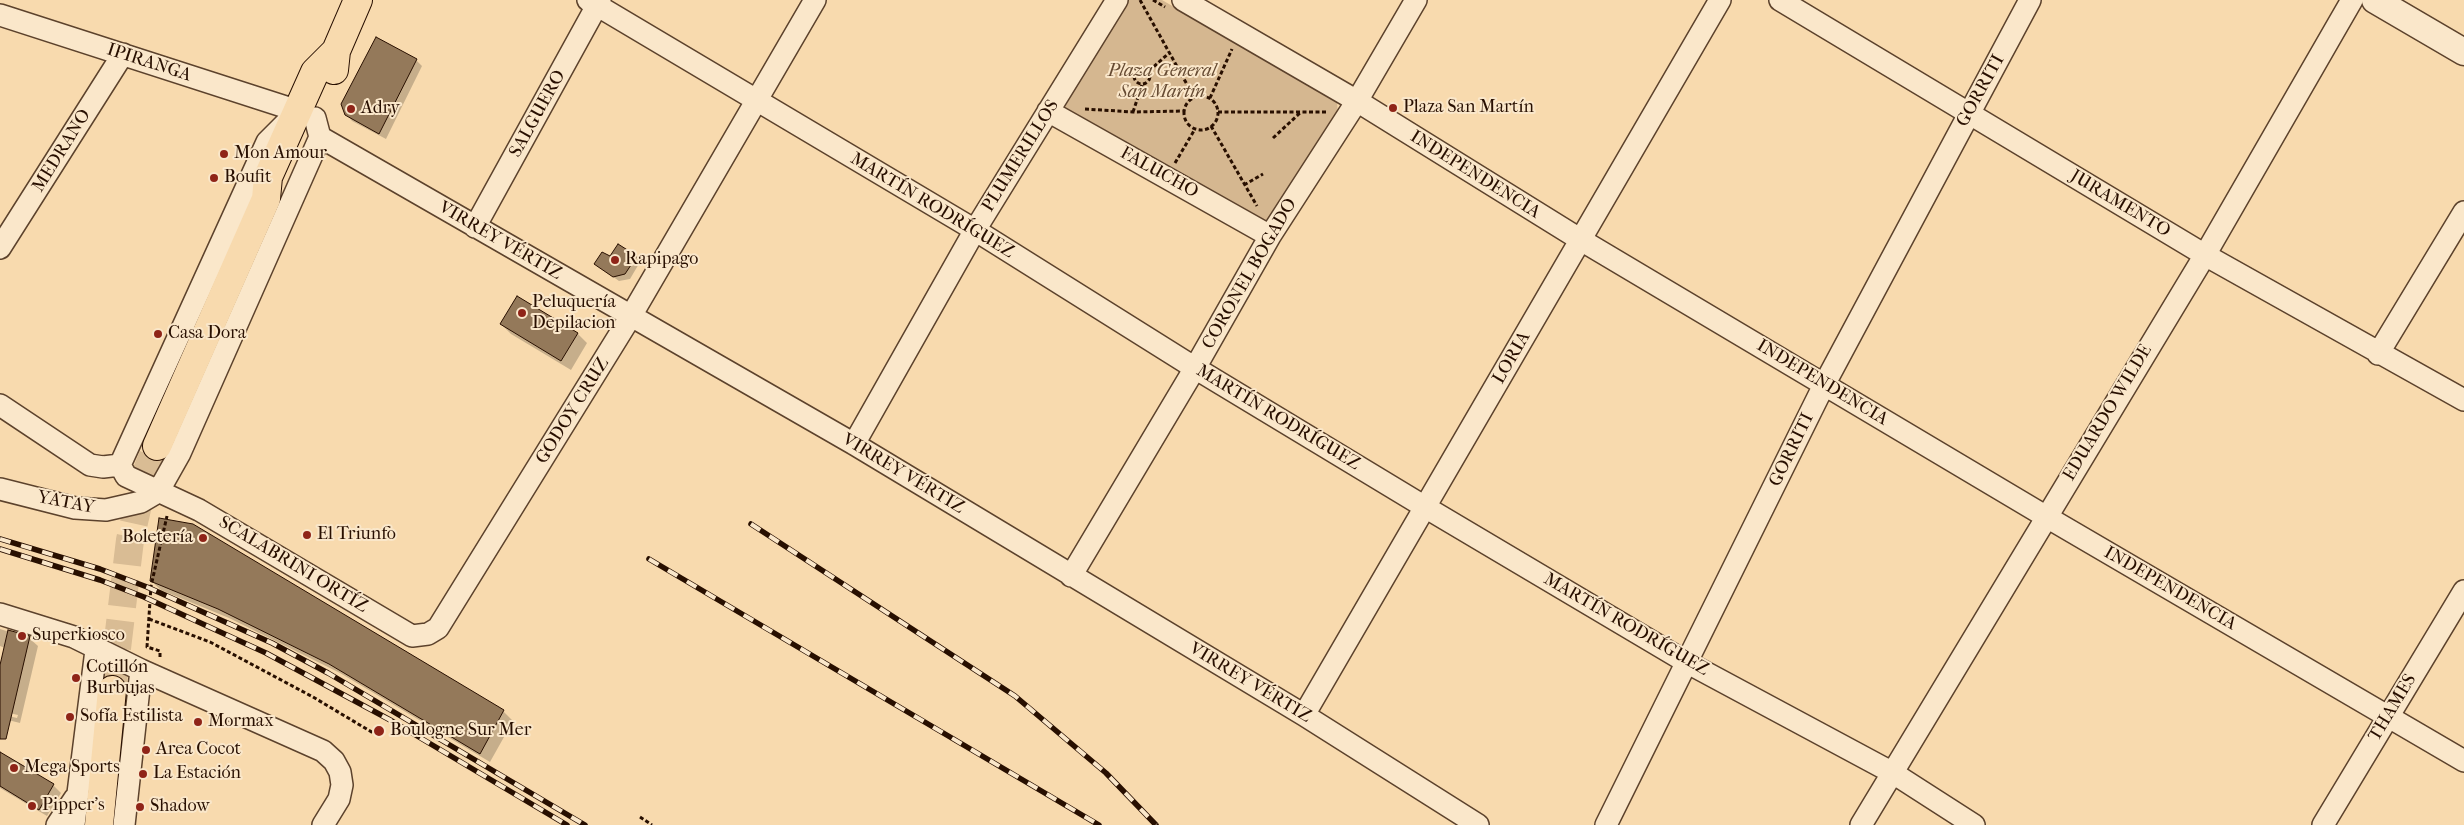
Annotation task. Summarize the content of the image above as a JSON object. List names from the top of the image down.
{
  "streets": {
    "street": [
      "IPIRANGA",
      "GORRITI",
      "SALGUERO",
      "MEDRANO",
      "PLUMERILLOS",
      "FALUCHO",
      "INDEPENDENCIA",
      "JURAMENTO",
      "MARTÍN RODRÍGUEZ",
      "VIRREY VÉRTIZ",
      "CORONEL BOGADO",
      "LORIA",
      "GODOY CRUZ",
      "EDUARDO WILDE",
      "YATAY",
      "SCALABRINI ORTÍZ",
      "THAMES"
    ]
  },
  "crossings": [
    ["IPIRANGA", "MEDRANO"],
    ["IPIRANGA", "VIRREY VÉRTIZ"],
    ["GORRITI", "INDEPENDENCIA"],
    ["GORRITI", "JURAMENTO"],
    ["GORRITI", "MARTÍN RODRÍGUEZ"],
    ["SALGUERO", "MARTÍN RODRÍGUEZ"],
    ["SALGUERO", "VIRREY VÉRTIZ"],
    ["PLUMERILLOS", "FALUCHO"],
    ["PLUMERILLOS", "MARTÍN RODRÍGUEZ"],
    ["PLUMERILLOS", "VIRREY VÉRTIZ"],
    ["FALUCHO", "CORONEL BOGADO"],
    ["INDEPENDENCIA", "CORONEL BOGADO"],
    ["INDEPENDENCIA", "LORIA"],
    ["INDEPENDENCIA", "EDUARDO WILDE"],
    ["INDEPENDENCIA", "THAMES"],
    ["JURAMENTO", "EDUARDO WILDE"],
    ["MARTÍN RODRÍGUEZ", "CORONEL BOGADO"],
    ["MARTÍN RODRÍGUEZ", "LORIA"],
    ["MARTÍN RODRÍGUEZ", "GODOY CRUZ"],
    ["MARTÍN RODRÍGUEZ", "EDUARDO WILDE"],
    ["VIRREY VÉRTIZ", "CORONEL BOGADO"],
    ["VIRREY VÉRTIZ", "LORIA"],
    ["VIRREY VÉRTIZ", "GODOY CRUZ"],
    ["GODOY CRUZ", "SCALABRINI ORTÍZ"],
    ["YATAY", "SCALABRINI ORTÍZ"]
  ],
  "parks": ["Plaza General San Martín"],
  "places": [
    "Plaza San Martín",
    "Adry",
    "Mon Amour",
    "Boufit",
    "Rapipago",
    "Peluquería Depilacion",
    "Casa Dora",
    "El Triunfo",
    "Boletería",
    "Superkiosco",
    "Cotillón Burbujas",
    "Sofía Estilista",
    "Mormax",
    "Boulogne Sur Mer",
    "Area Cocot",
    "Mega Sports",
    "La Estación",
    "Pipper's",
    "Shadow"
  ]
}
